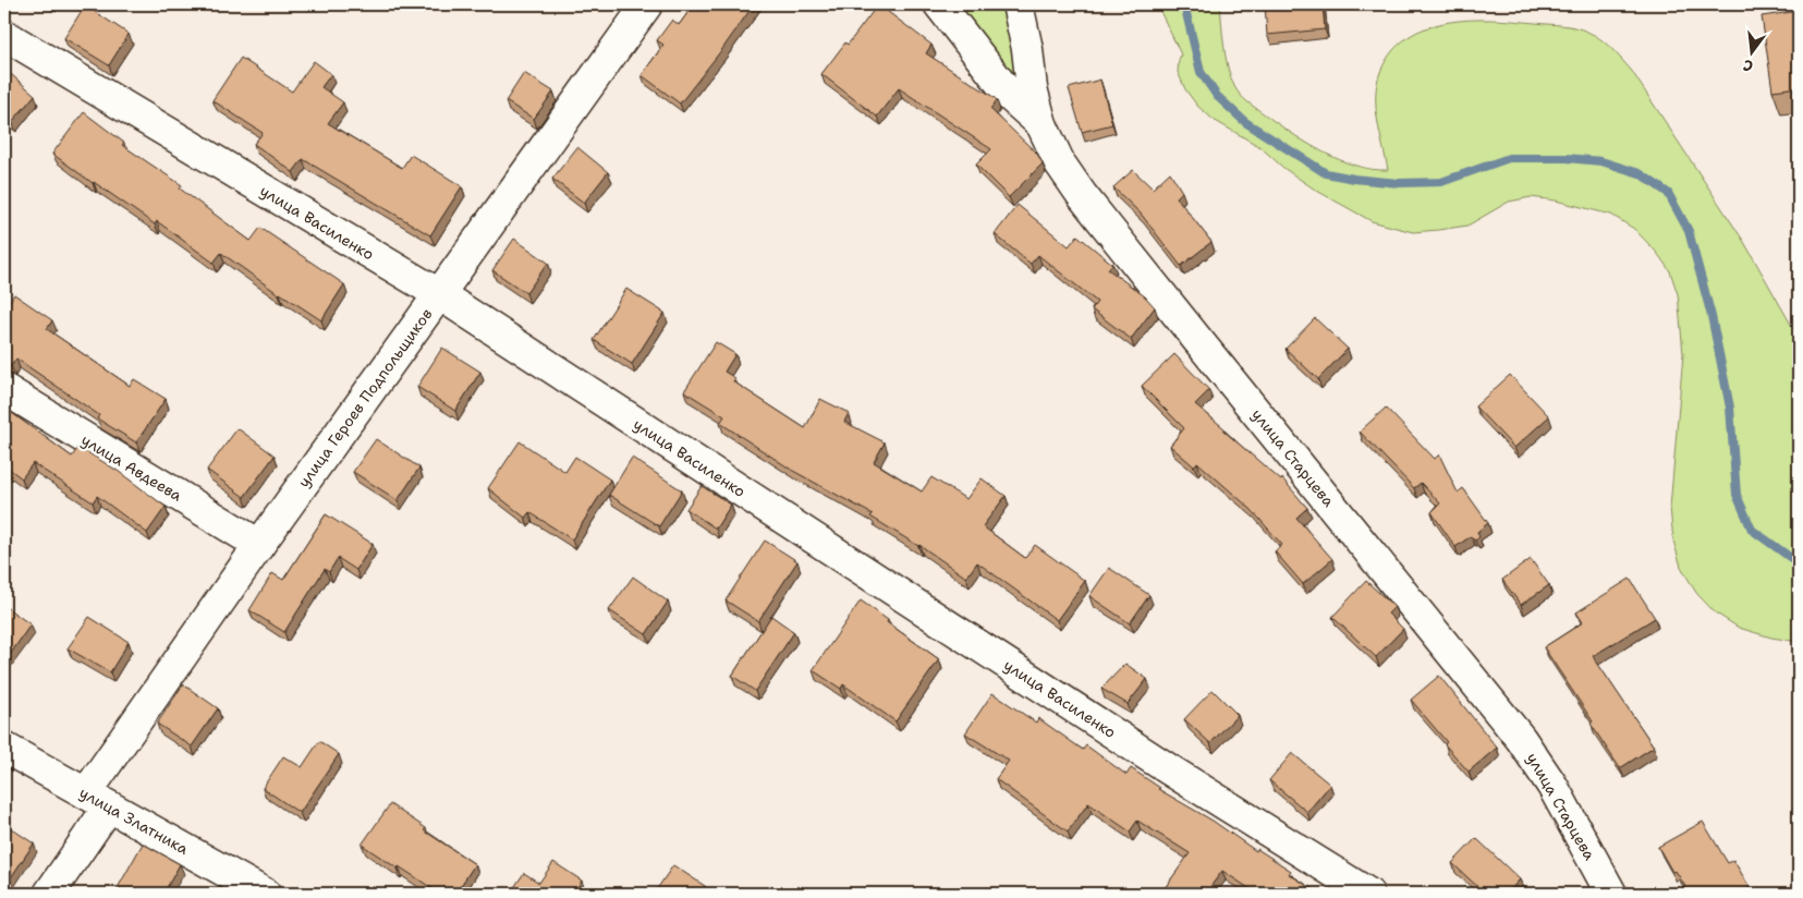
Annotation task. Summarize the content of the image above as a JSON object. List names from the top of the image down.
{
  "streets": {
    "street": [
      "улица Василенко",
      "улица Героев Подпольщиков",
      "улица Старцева",
      "улица Авдеева",
      "улица Златника"
    ]
  },
  "crossings": [
    ["улица Василенко", "улица Героев Подпольщиков"],
    ["улица Героев Подпольщиков", "улица Авдеева"],
    ["улица Героев Подпольщиков", "улица Златника"]
  ],
  "north": "bottom"
}
